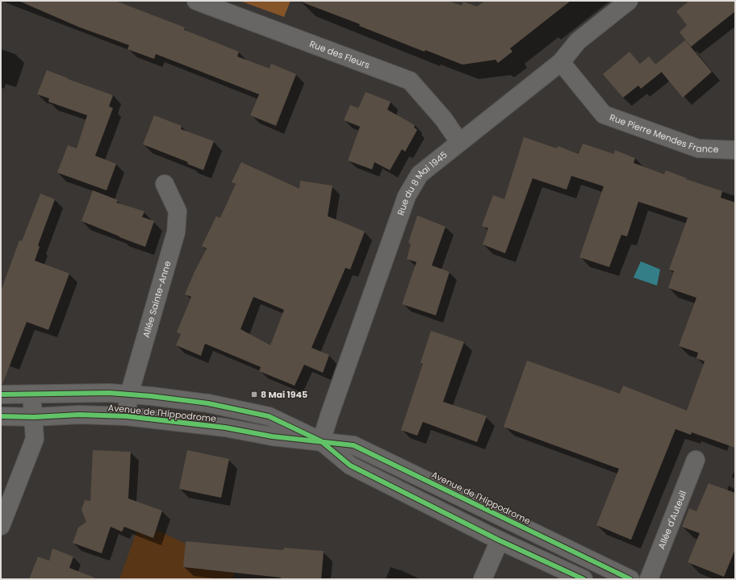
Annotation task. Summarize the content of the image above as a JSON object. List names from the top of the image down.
{
  "streets": {
    "street": [
      "Rue des Fleurs",
      "Rue Pierre Mendes France",
      "Rue du 8 Mai 1945",
      "Allée Sainte-Anne",
      "Avenue de l'Hippodrome",
      "Allée d'Auteuil"
    ]
  },
  "crossings": [
    ["Rue des Fleurs", "Rue du 8 Mai 1945"],
    ["Rue Pierre Mendes France", "Rue du 8 Mai 1945"],
    ["Rue du 8 Mai 1945", "Avenue de l'Hippodrome"],
    ["Allée Sainte-Anne", "Avenue de l'Hippodrome"]
  ],
  "places": {
    "transit": ["8 Mai 1945"]
  }
}
